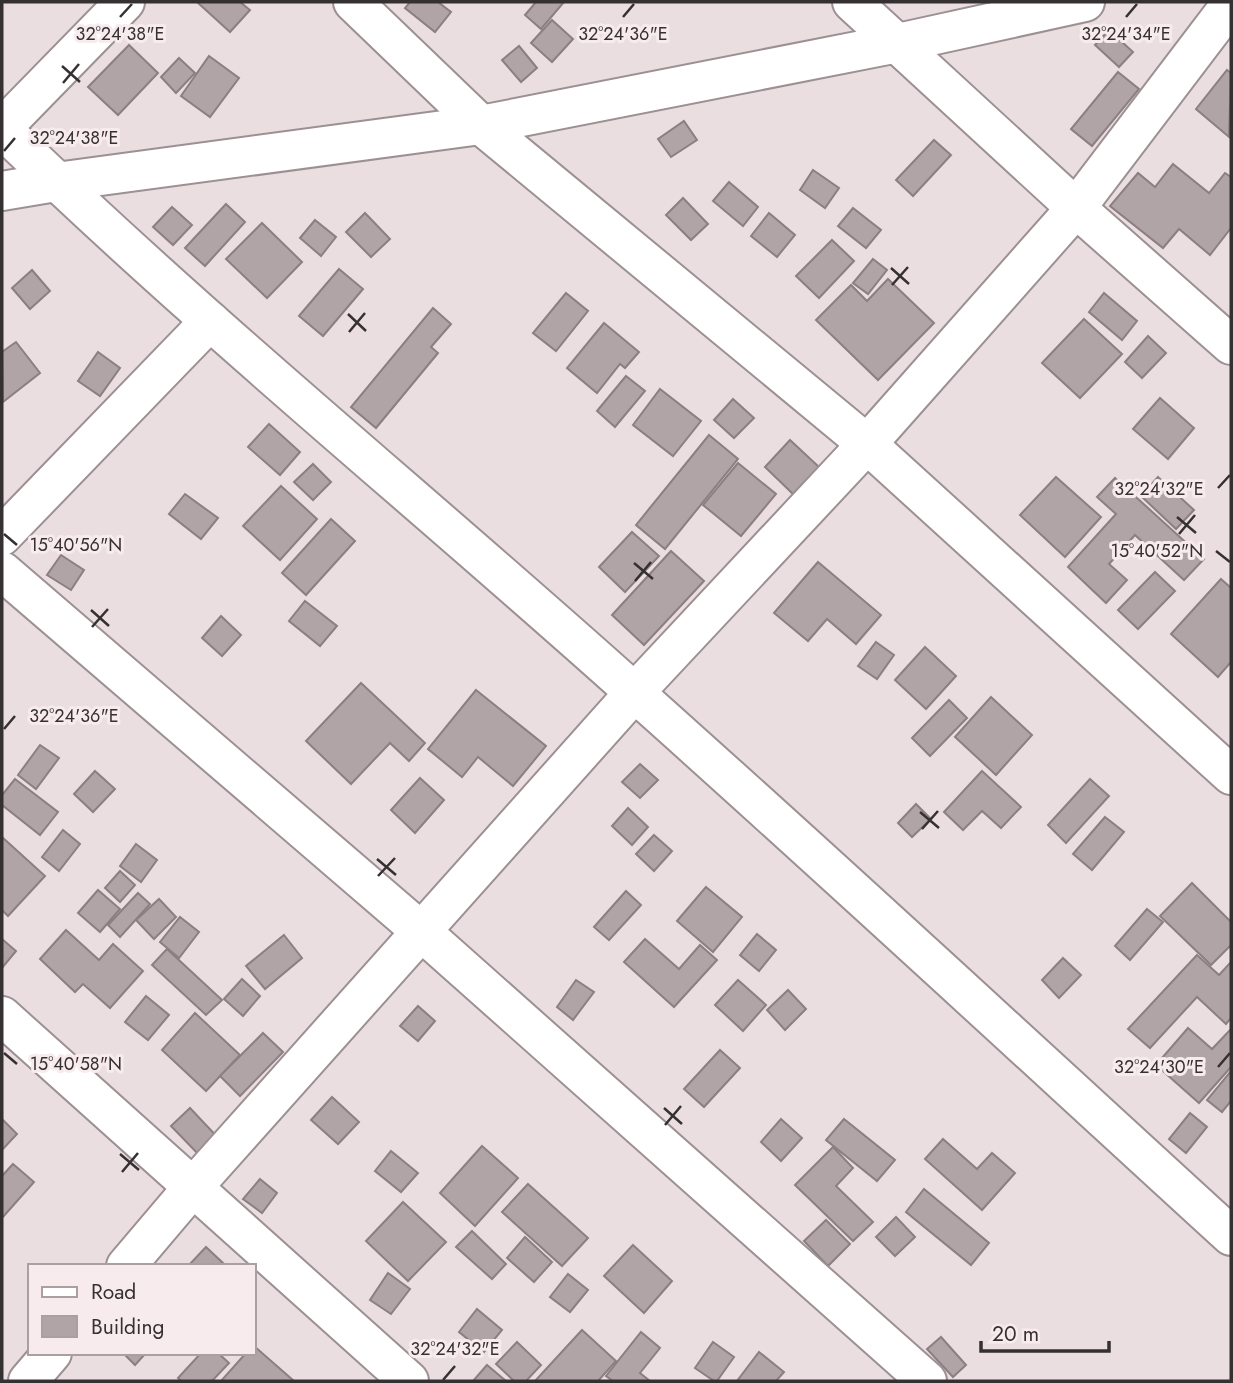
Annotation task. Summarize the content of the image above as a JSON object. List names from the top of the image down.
{
  "legend": ["Road", "Building"],
  "scale_bar": "20 m",
  "coordinates": [
    "32°24'38\"E",
    "32°24'36\"E",
    "32°24'34\"E",
    "32°24'32\"E",
    "15°40'56\"N",
    "15°40'52\"N",
    "15°40'58\"N",
    "32°24'30\"E"
  ]
}
